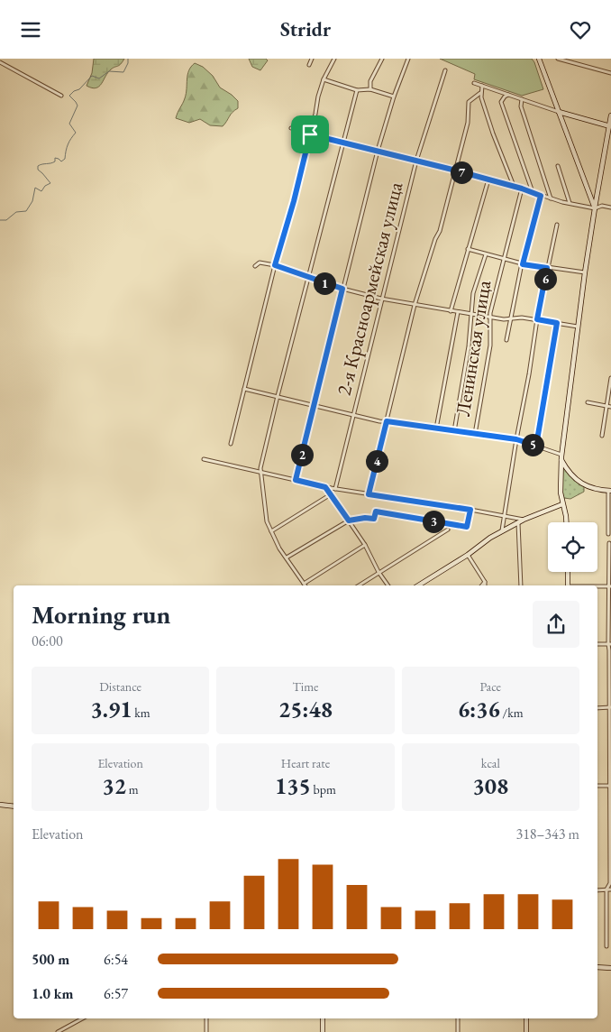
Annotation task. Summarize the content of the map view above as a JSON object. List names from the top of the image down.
{
  "streets": {
    "street": ["2-я Красноармейская улица", "Ленинская улица"]
  },
  "page": {
    "header": "Stridr",
    "pins": [
      "7",
      "6",
      "1",
      "5",
      "2",
      "4",
      "3"
    ],
    "heading": ["Morning run", "06:00"],
    "stats": [
      ["Distance", "3.91 km"],
      ["Time", "25:48"],
      ["Pace", "6:36 /km"],
      ["Elevation", "32 m"],
      ["Heart rate", "135 bpm"],
      ["kcal", "308"]
    ],
    "chart": ["Elevation", "318–343 m"],
    "list": [
      {
        "name": "500 m",
        "note": "6:54"
      },
      {
        "name": "1.0 km",
        "note": "6:57"
      }
    ]
  }
}
